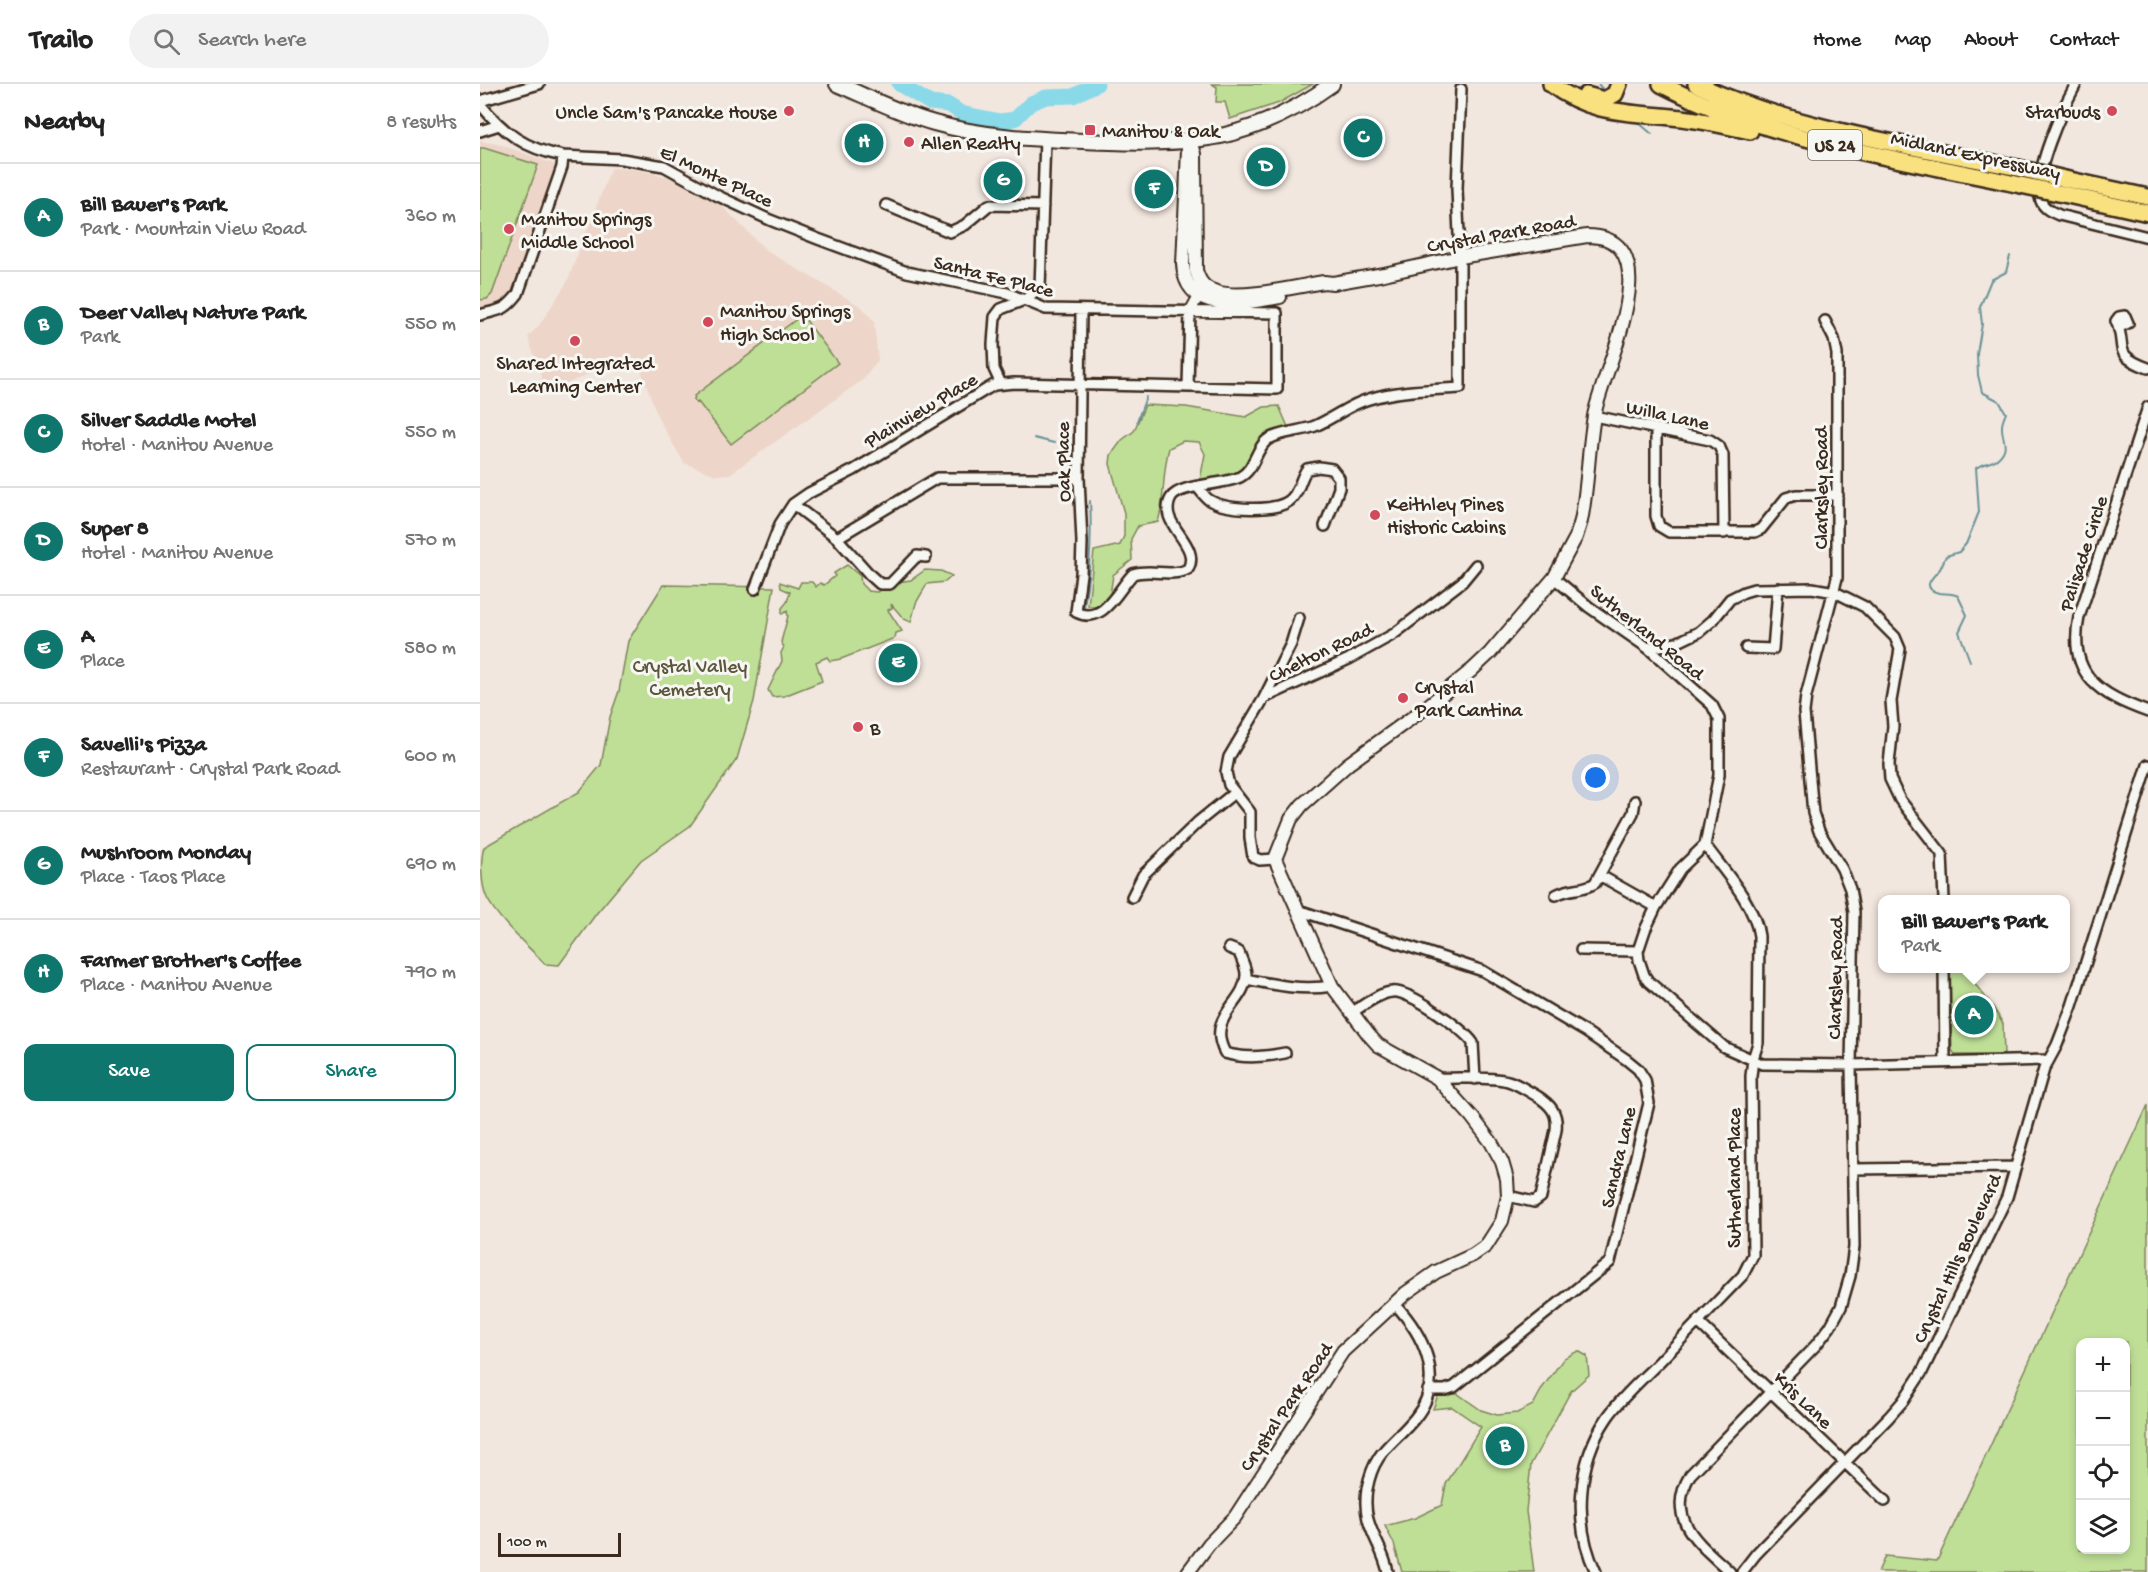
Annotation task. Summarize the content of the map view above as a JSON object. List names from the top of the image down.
{
  "streets": {
    "highway": ["US 24", "Midland Expressway"],
    "street": [
      "El Monte Place",
      "Crystal Park Road",
      "Santa Fe Place",
      "Plainview Place",
      "Willa Lane",
      "Oak Place",
      "Clarksley Road",
      "Palisade Circle",
      "Sutherland Road",
      "Chelton Road",
      "Sandra Lane",
      "Sutherland Place",
      "Crystal Hills Boulevard",
      "Kris Lane"
    ]
  },
  "crossings": [
    ["El Monte Place", "Santa Fe Place"],
    ["Crystal Park Road", "Willa Lane"],
    ["Crystal Park Road", "Sutherland Road"],
    ["Crystal Park Road", "Chelton Road"],
    ["Crystal Park Road", "Sandra Lane"],
    ["Santa Fe Place", "Plainview Place"],
    ["Santa Fe Place", "Oak Place"],
    ["Plainview Place", "Oak Place"],
    ["Clarksley Road", "Kris Lane"],
    ["Sutherland Road", "Sutherland Place"],
    ["Sutherland Place", "Kris Lane"],
    ["Crystal Hills Boulevard", "Kris Lane"]
  ],
  "parks": ["Crystal Valley Cemetery"],
  "places": {
    "other": [
      "Uncle Sam's Pancake House",
      "Starbuds",
      "Allen Realty",
      "Manitou Springs Middle School",
      "Manitou Springs High School",
      "Shared Integrated Learning Center",
      "Keithley Pines Historic Cabins",
      "Crystal Park Cantina",
      "B"
    ],
    "transit": ["Manitou & Oak"]
  },
  "scale_bar": "100 m",
  "page": {
    "header": "Trailo",
    "search": "Search here",
    "nav": [
      "Home",
      "Map",
      "About",
      "Contact"
    ],
    "heading": ["Nearby", "8 results"],
    "pins": [
      "C",
      "H",
      "D",
      "G",
      "F",
      "E",
      "A",
      "B"
    ],
    "list": [
      {
        "mark": "A",
        "name": "Bill Bauer's Park",
        "note": "Park · Mountain View Road",
        "value": "360 m"
      },
      {
        "mark": "B",
        "name": "Deer Valley Nature Park",
        "note": "Park",
        "value": "550 m"
      },
      {
        "mark": "C",
        "name": "Silver Saddle Motel",
        "note": "Hotel · Manitou Avenue",
        "value": "550 m"
      },
      {
        "mark": "D",
        "name": "Super 8",
        "note": "Hotel · Manitou Avenue",
        "value": "570 m"
      },
      {
        "mark": "E",
        "name": "A",
        "note": "Place",
        "value": "580 m"
      },
      {
        "mark": "F",
        "name": "Savelli's Pizza",
        "note": "Restaurant · Crystal Park Road",
        "value": "600 m"
      },
      {
        "mark": "G",
        "name": "Mushroom Monday",
        "note": "Place · Taos Place",
        "value": "690 m"
      },
      {
        "mark": "H",
        "name": "Farmer Brother's Coffee",
        "note": "Place · Manitou Avenue",
        "value": "790 m"
      }
    ],
    "popup": ["Bill Bauer's Park", "Park"],
    "buttons": ["Save", "Share"],
    "map_buttons": ["+", "−"],
    "scale": "100 m"
  }
}
